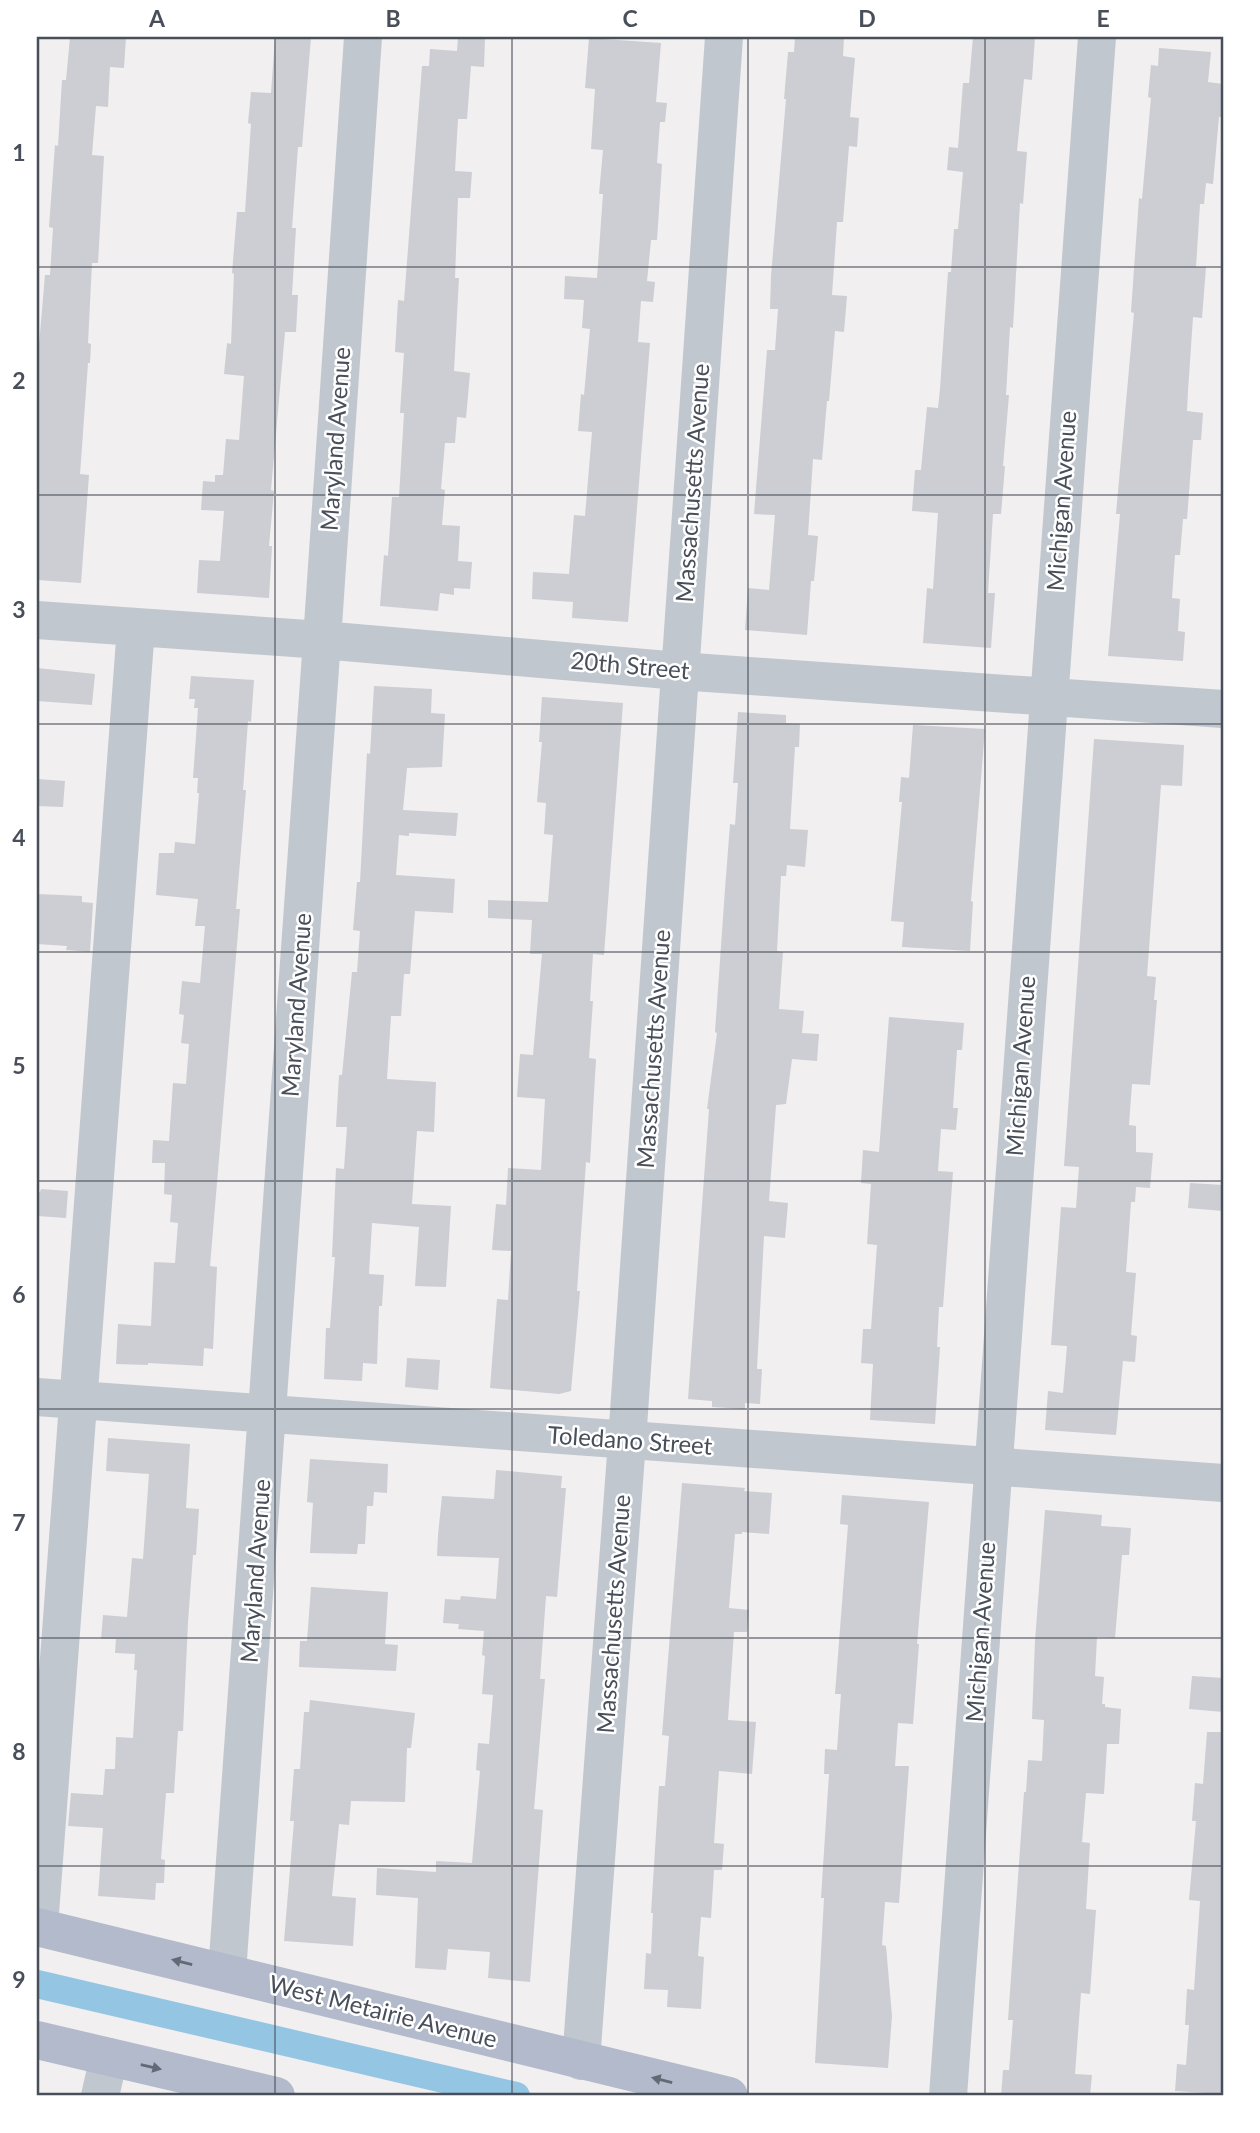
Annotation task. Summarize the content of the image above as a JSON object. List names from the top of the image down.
{
  "streets": {
    "main road": ["West Metairie Avenue"],
    "street": [
      "Maryland Avenue",
      "Massachusetts Avenue",
      "Michigan Avenue",
      "20th Street",
      "Toledano Street"
    ]
  },
  "crossings": [
    ["Maryland Avenue", "20th Street"],
    ["Maryland Avenue", "Toledano Street"],
    ["Maryland Avenue", "West Metairie Avenue"],
    ["Massachusetts Avenue", "20th Street"],
    ["Massachusetts Avenue", "Toledano Street"],
    ["Massachusetts Avenue", "West Metairie Avenue"],
    ["Michigan Avenue", "20th Street"],
    ["Michigan Avenue", "Toledano Street"]
  ],
  "grid": {
    "columns": [
      "A",
      "B",
      "C",
      "D",
      "E"
    ],
    "rows": [
      "1",
      "2",
      "3",
      "4",
      "5",
      "6",
      "7",
      "8",
      "9"
    ]
  }
}
